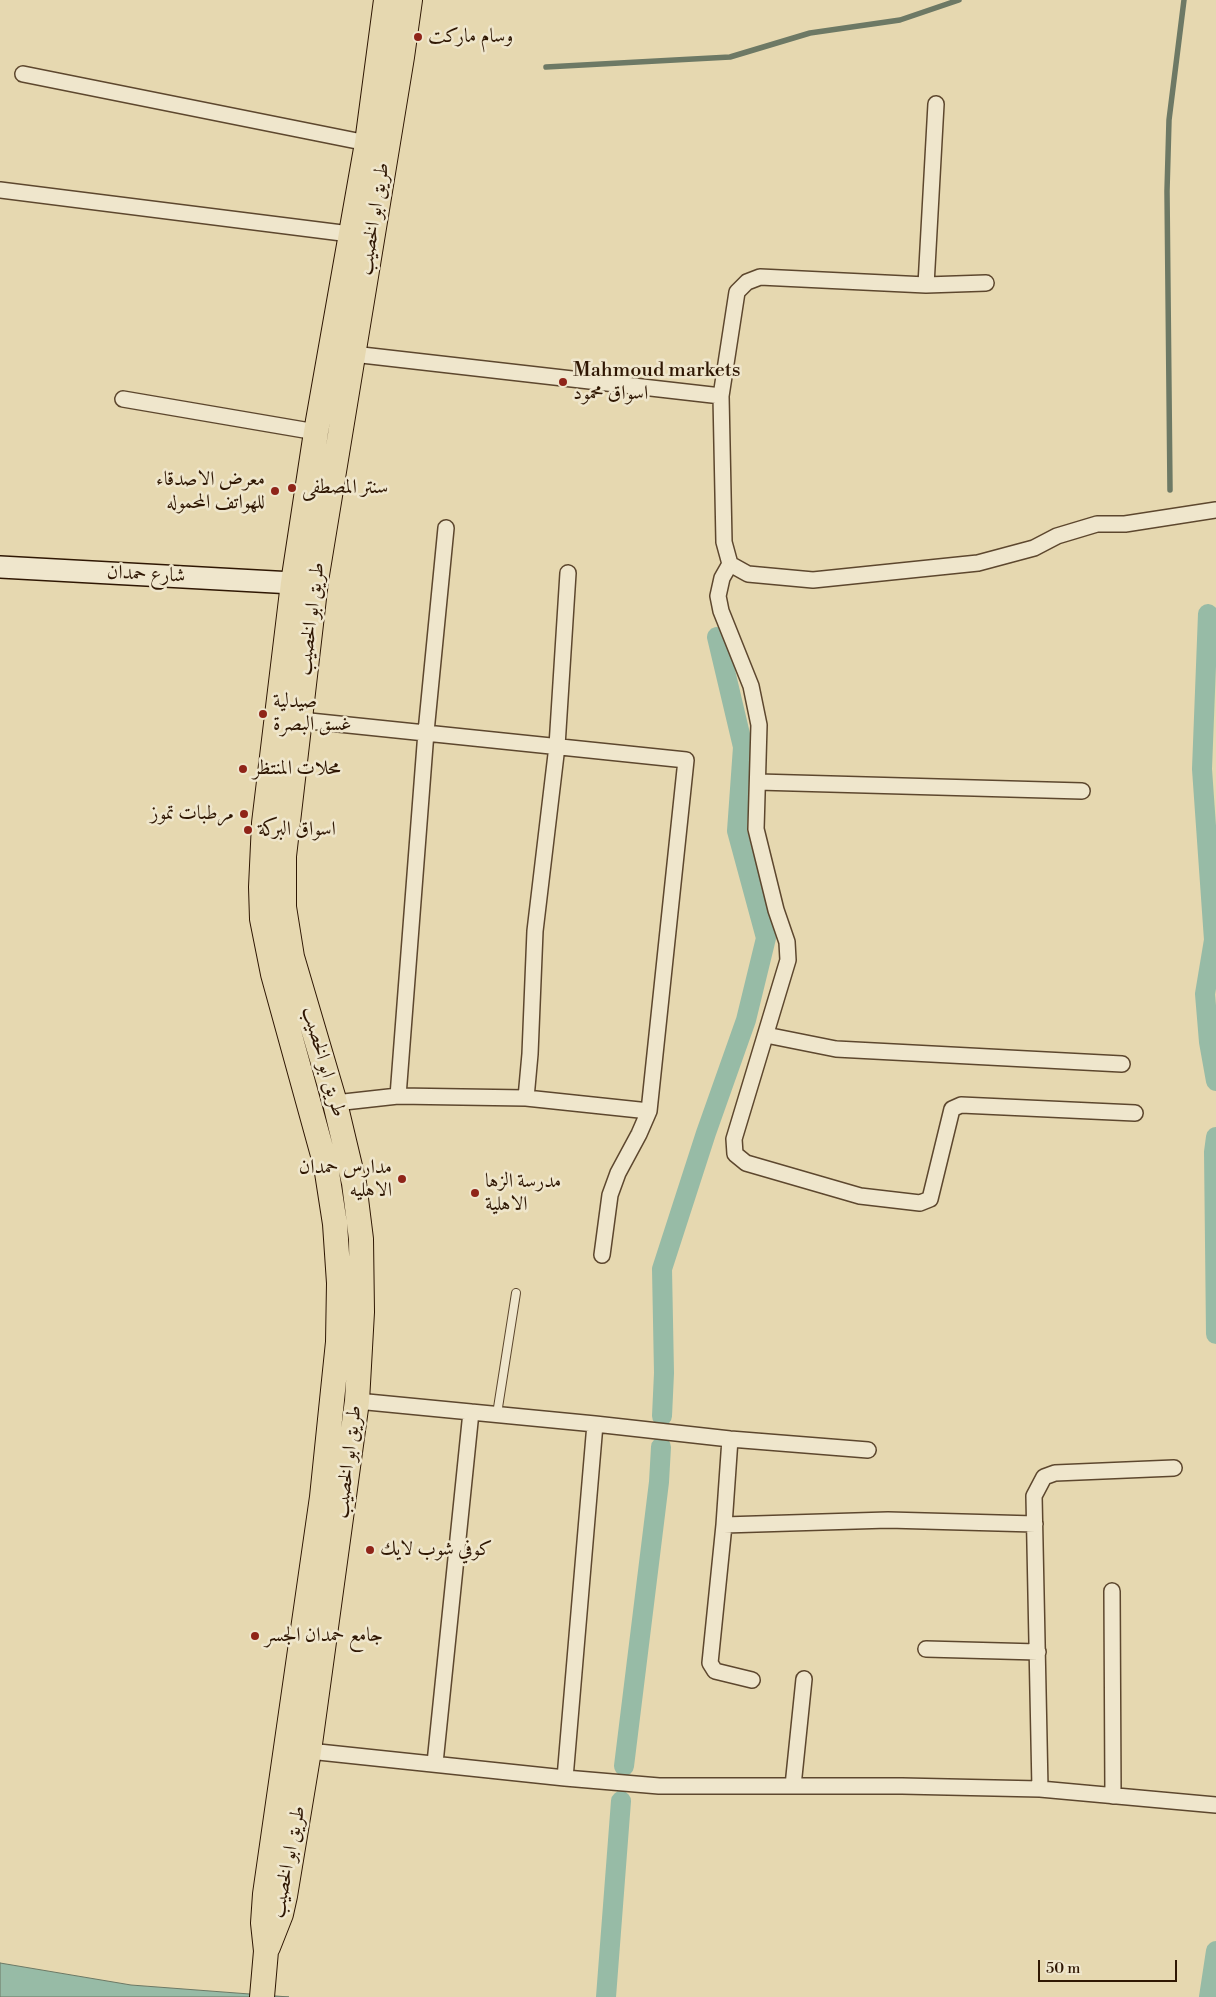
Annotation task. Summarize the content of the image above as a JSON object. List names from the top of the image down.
{
  "streets": {
    "main road": ["طريق ابو الخصيب", "شارع حمدان"]
  },
  "crossings": [
    ["طريق ابو الخصيب", "شارع حمدان"]
  ],
  "places": [
    "وسام ماركت",
    "Mahmoud markets اسواق محمود",
    "سنتر المصطفى",
    "معرض الاصدقاء للهواتف المحموله",
    "صيدلية غسق البصرة",
    "محلات المنتظر",
    "مرطبات تموز",
    "اسواق البركة",
    "مدارس حمدان الاهليه",
    "مدرسة الزها الاهلية",
    "كوفي شوب لايك",
    "جامع حمدان الجسر"
  ],
  "scale_bar": "50 m"
}
